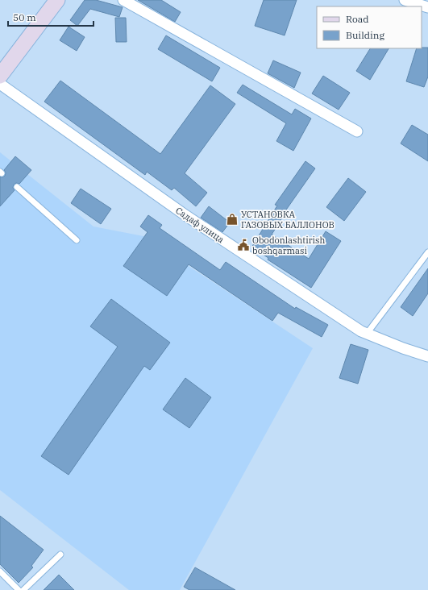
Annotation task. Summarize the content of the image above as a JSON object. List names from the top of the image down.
{
  "streets": {
    "street": ["Садаф улица"]
  },
  "places": {
    "shop": ["УСТАНОВКА ГАЗОВЫХ БАЛЛОНОВ"],
    "public building": ["Obodonlashtirish boshqarmasi"]
  },
  "legend": ["Road", "Building"],
  "scale_bar": "50 m"
}
